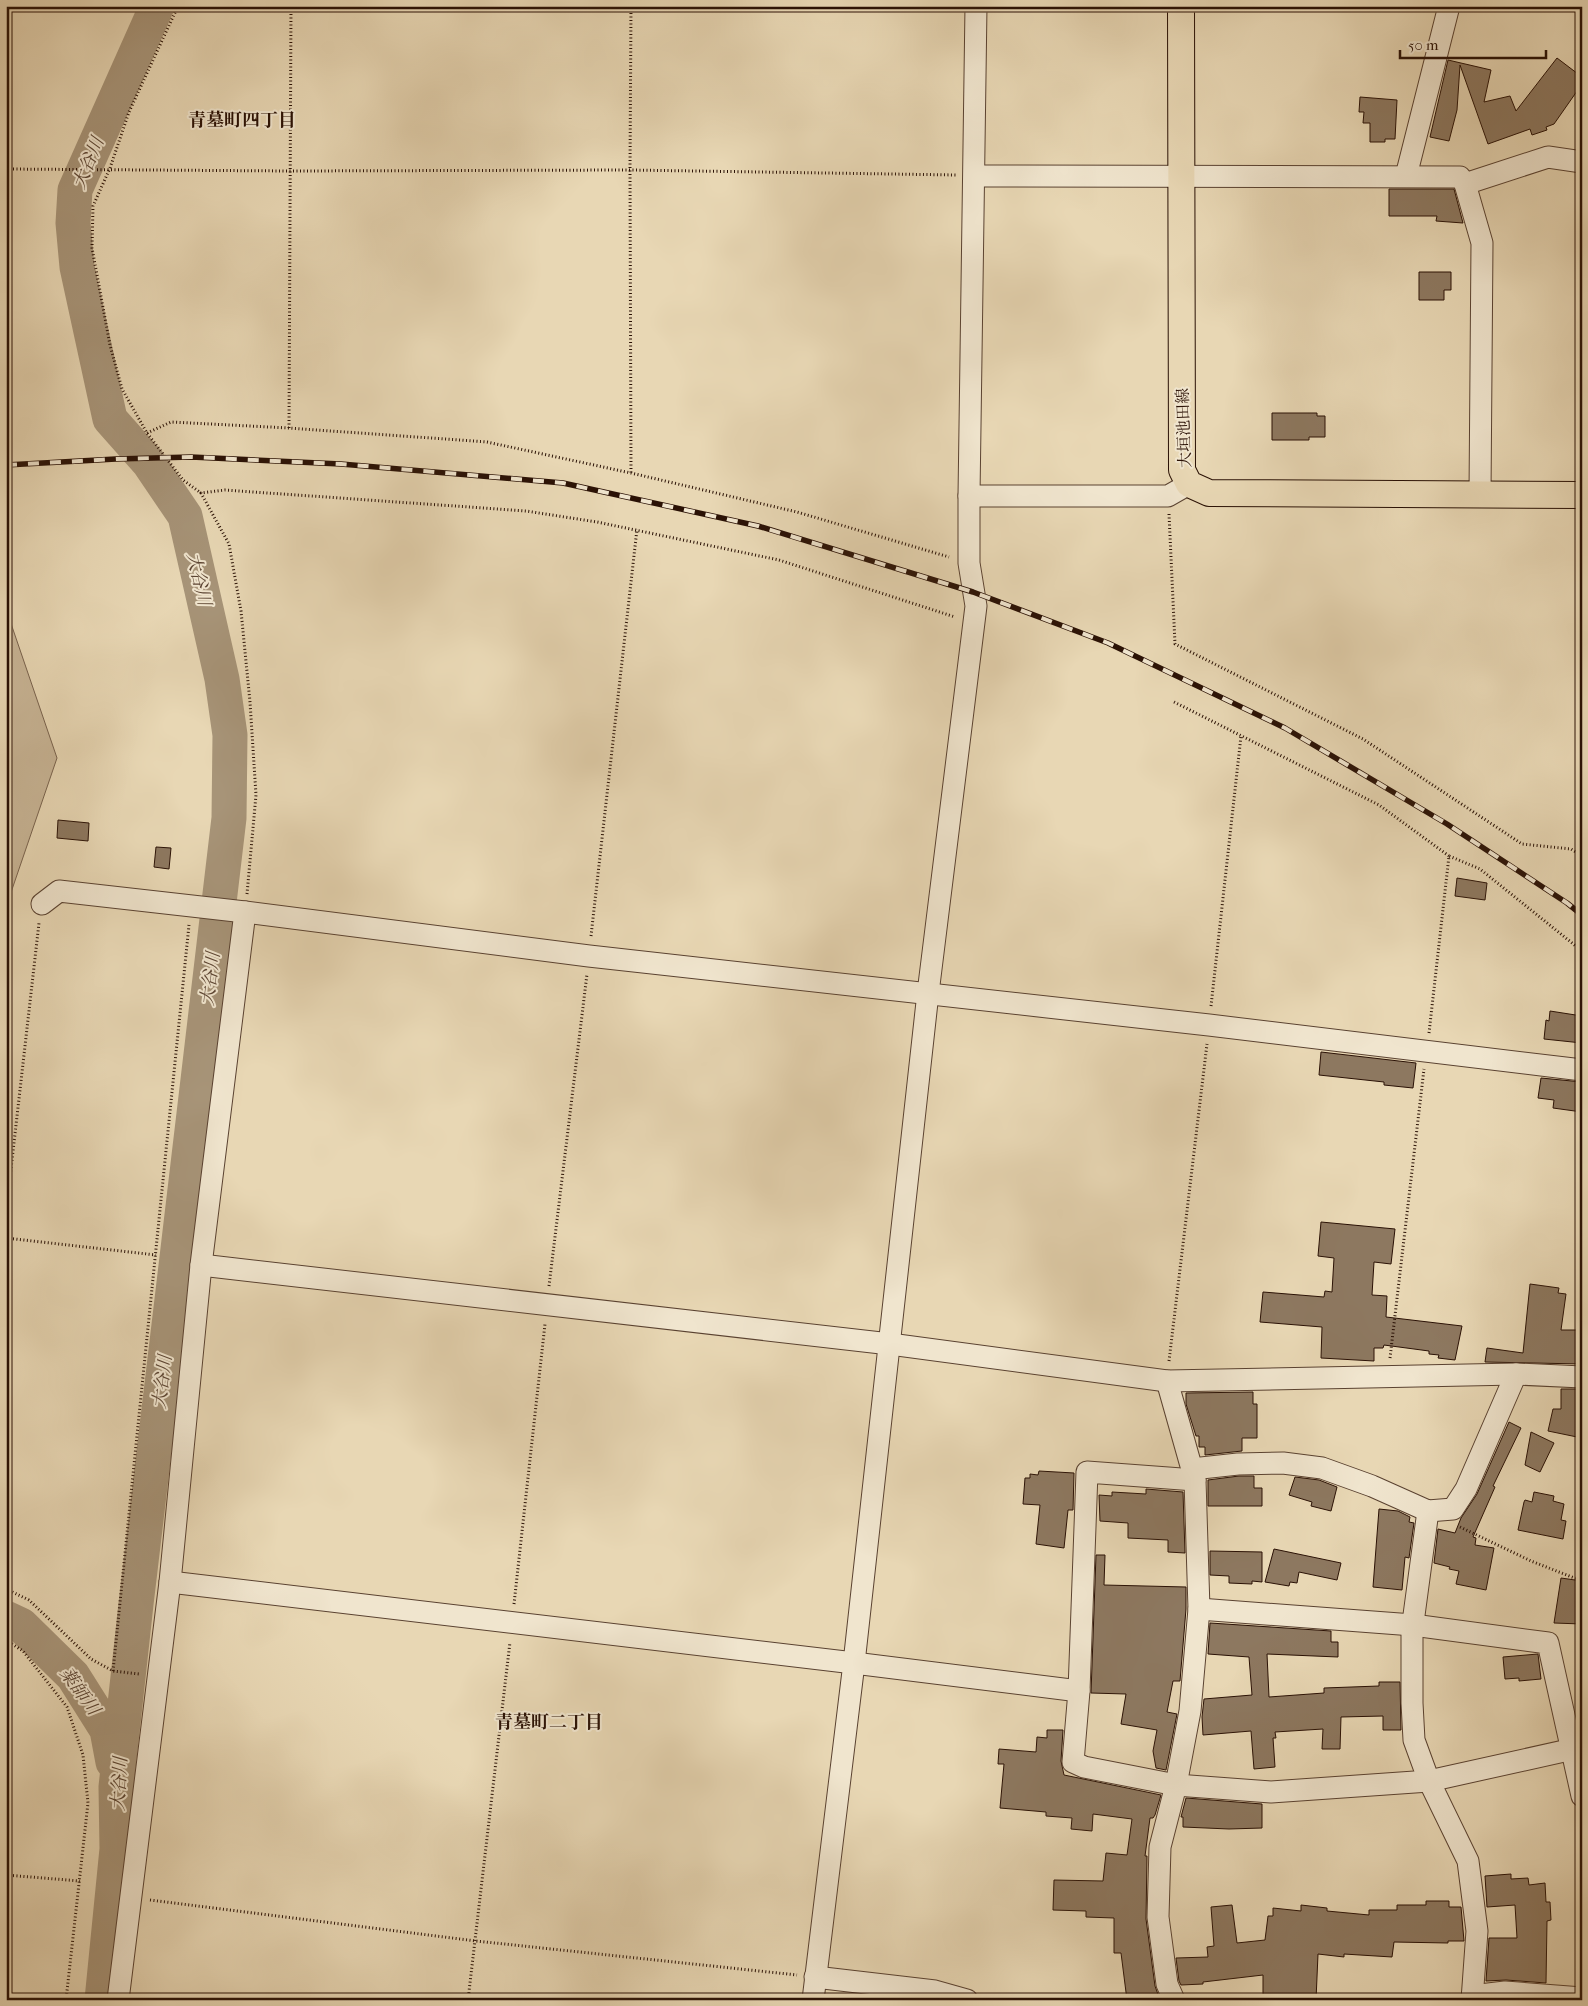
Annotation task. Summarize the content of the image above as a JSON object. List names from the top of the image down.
{
  "streets": {
    "main road": ["大垣池田線"]
  },
  "districts": ["青墓町四丁目", "青墓町二丁目"],
  "water": ["大谷川", "薬師川"],
  "scale_bar": "50 m"
}
